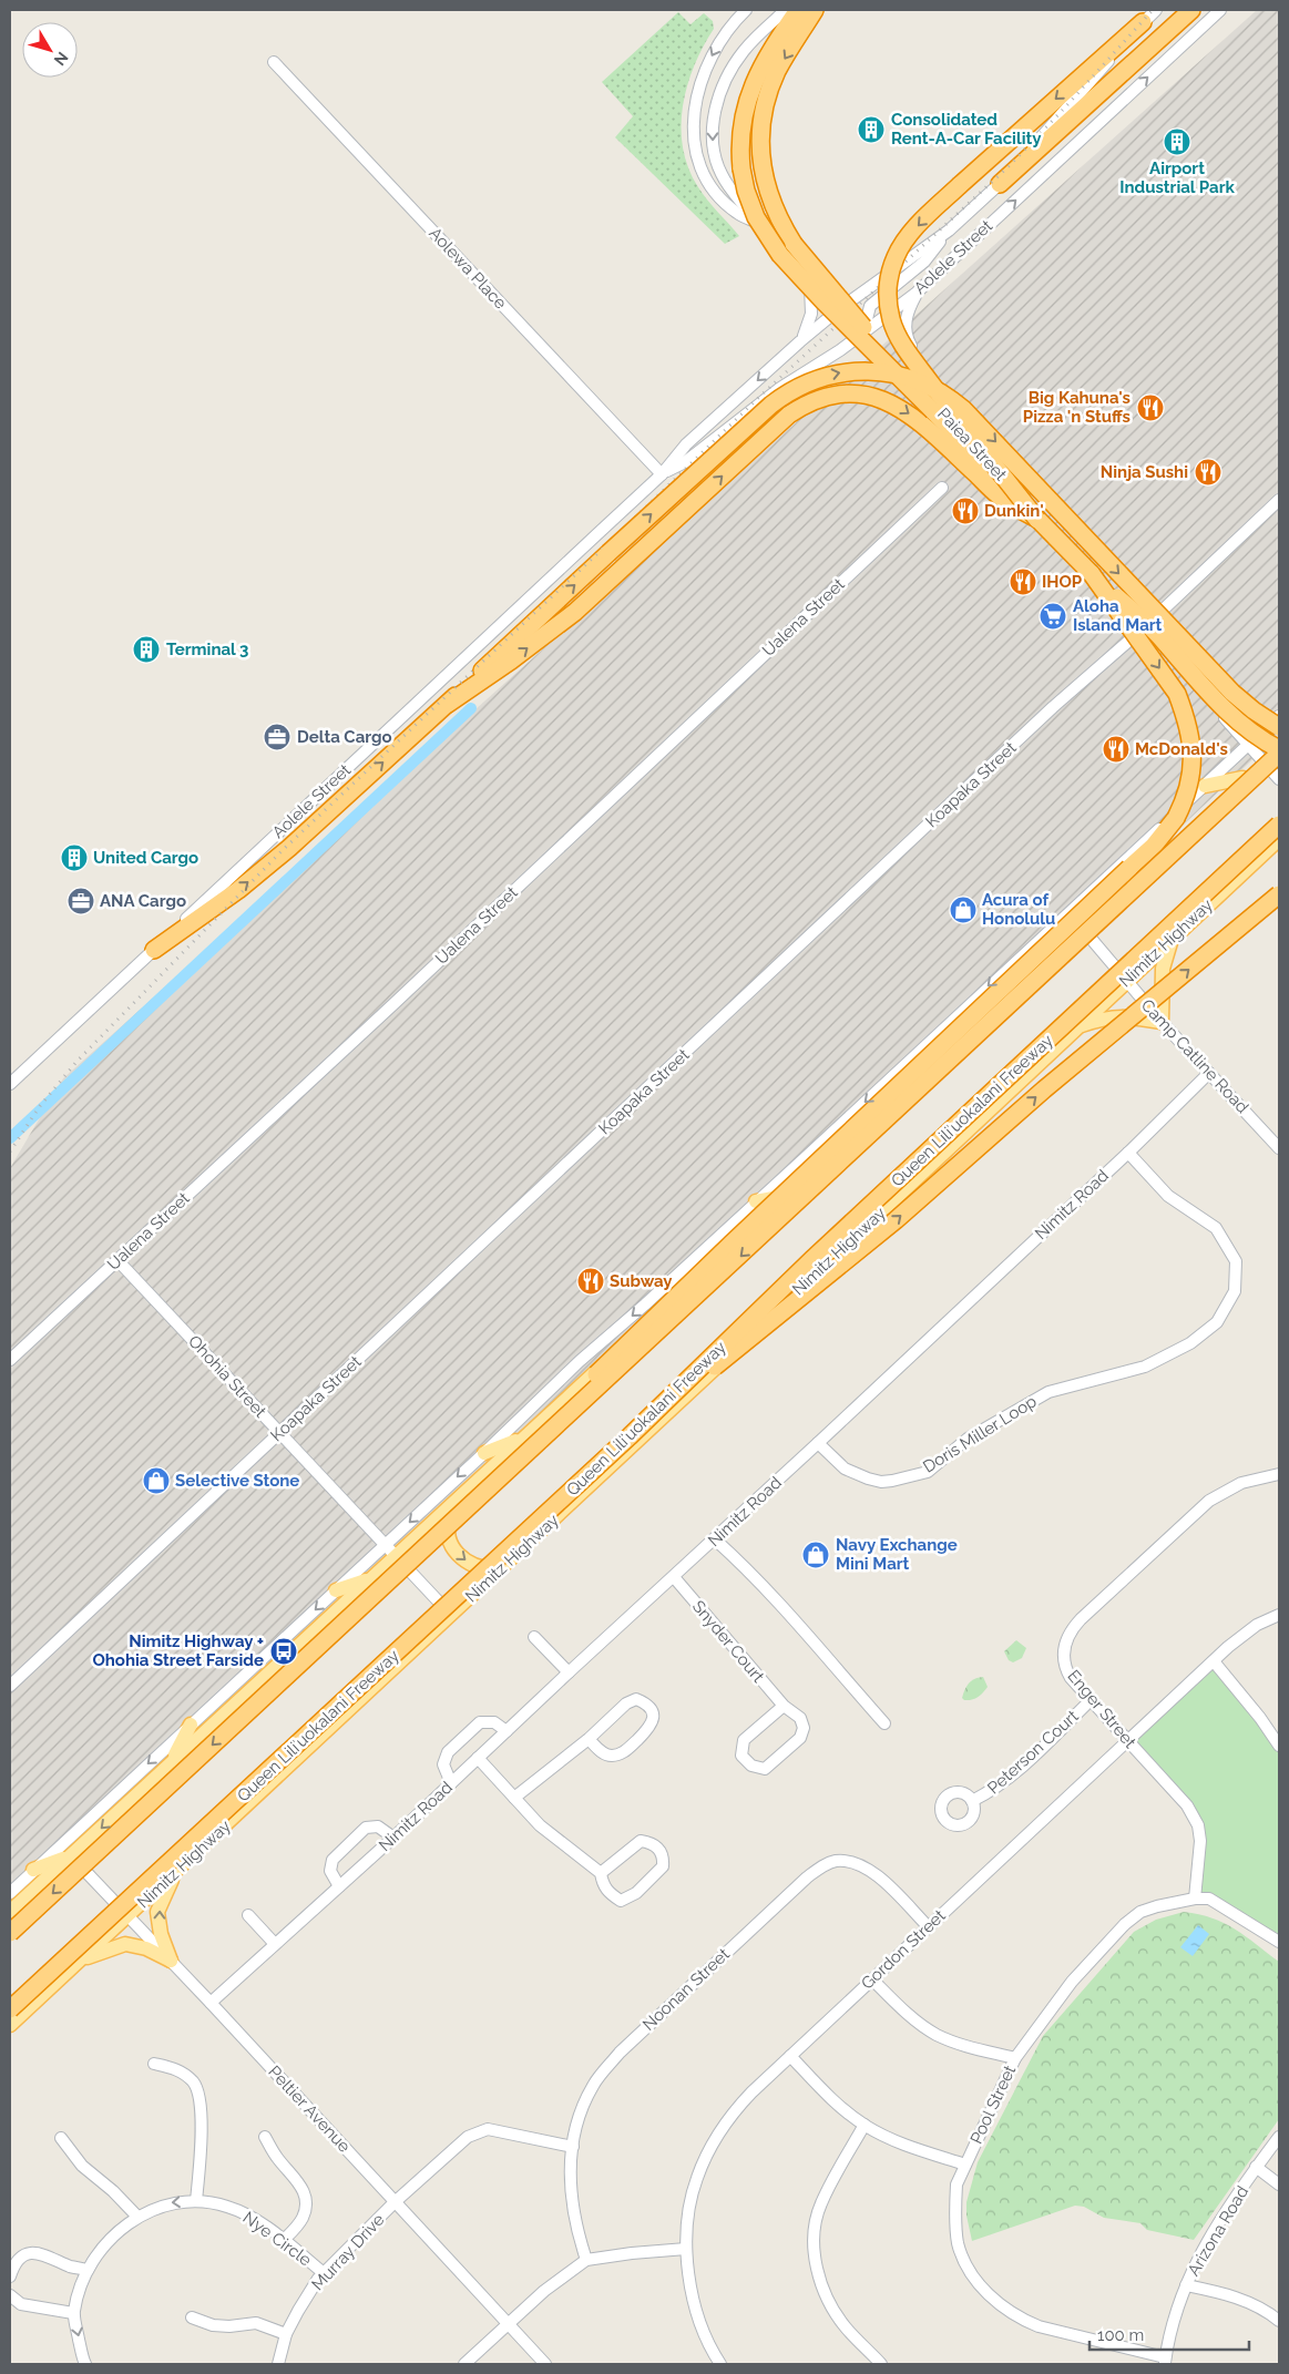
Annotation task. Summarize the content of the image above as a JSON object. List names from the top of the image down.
{
  "streets": {
    "highway": ["Queen Liliʻuokalani Freeway"],
    "main road": ["Nimitz Highway"],
    "street": [
      "Aolele Street",
      "Aolewa Place",
      "Paiea Street",
      "Ualena Street",
      "Koapaka Street",
      "Camp Catline Road",
      "Nimitz Road",
      "Ohohia Street",
      "Doris Miller Loop",
      "Snyder Court",
      "Enger Street",
      "Peterson Court",
      "Gordon Street",
      "Noonan Street",
      "Pool Street",
      "Peltier Avenue",
      "Arizona Road",
      "Nye Circle",
      "Murray Drive"
    ]
  },
  "crossings": [
    ["Aolele Street", "Aolewa Place"],
    ["Aolele Street", "Paiea Street"],
    ["Paiea Street", "Koapaka Street"],
    ["Ualena Street", "Ohohia Street"],
    ["Koapaka Street", "Ohohia Street"],
    ["Nimitz Highway", "Camp Catline Road"],
    ["Nimitz Highway", "Ohohia Street"],
    ["Nimitz Highway", "Peltier Avenue"],
    ["Camp Catline Road", "Nimitz Road"],
    ["Nimitz Road", "Doris Miller Loop"],
    ["Nimitz Road", "Snyder Court"],
    ["Nimitz Road", "Peltier Avenue"],
    ["Enger Street", "Peterson Court"],
    ["Enger Street", "Gordon Street"],
    ["Enger Street", "Pool Street"],
    ["Gordon Street", "Noonan Street"],
    ["Noonan Street", "Murray Drive"],
    ["Pool Street", "Arizona Road"],
    ["Peltier Avenue", "Murray Drive"],
    ["Nye Circle", "Murray Drive"]
  ],
  "places": {
    "building": [
      "Consolidated Rent-A-Car Facility",
      "Airport Industrial Park",
      "Terminal 3",
      "United Cargo"
    ],
    "restaurant": [
      "Big Kahuna's Pizza 'n Stuffs",
      "Ninja Sushi",
      "Dunkin'",
      "IHOP",
      "McDonald's",
      "Subway"
    ],
    "supermarket": ["Aloha Island Mart"],
    "office": ["Delta Cargo", "ANA Cargo"],
    "shop": ["Acura of Honolulu", "Selective Stone", "Navy Exchange Mini Mart"],
    "bus stop": ["Nimitz Highway + Ohohia Street Farside"]
  },
  "scale_bar": "100 m",
  "north": "bottom right"
}
